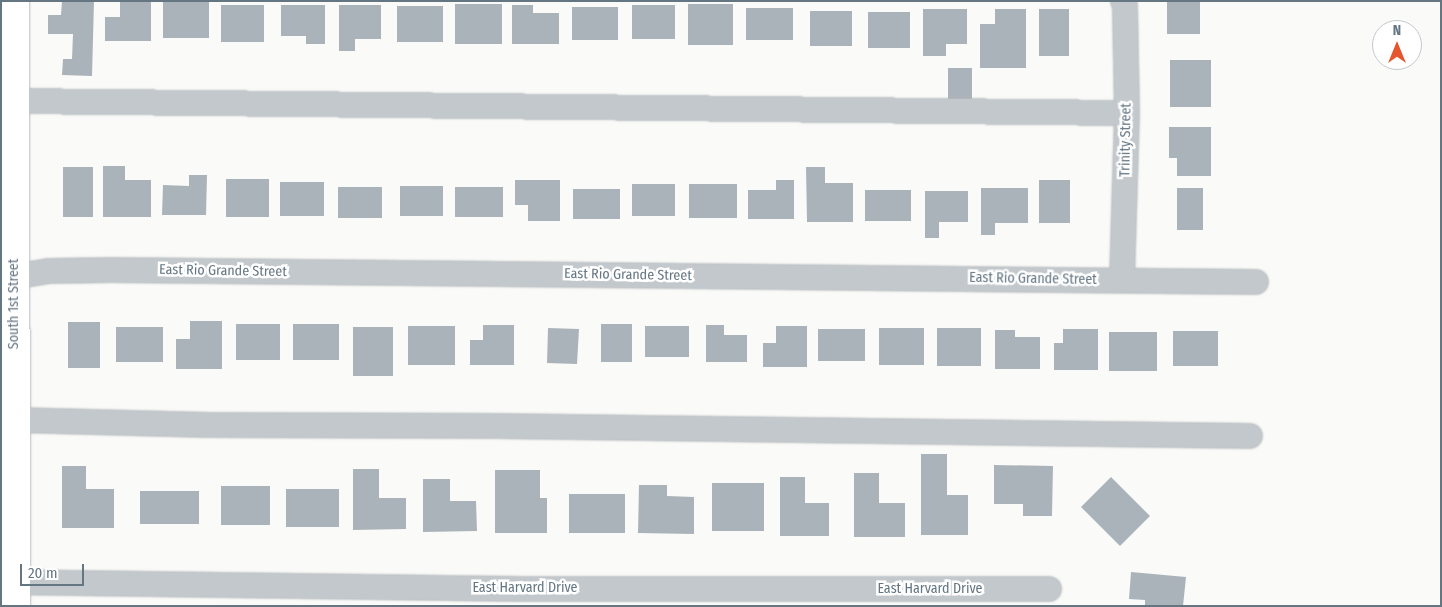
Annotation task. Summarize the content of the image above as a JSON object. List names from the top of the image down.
{
  "streets": {
    "main road": ["South 1st Street"],
    "street": ["Trinity Street", "East Rio Grande Street", "East Harvard Drive"]
  },
  "crossings": [
    ["Trinity Street", "East Rio Grande Street"],
    ["East Rio Grande Street", "South 1st Street"],
    ["South 1st Street", "East Harvard Drive"]
  ],
  "scale_bar": "20 m",
  "north": "top"
}
